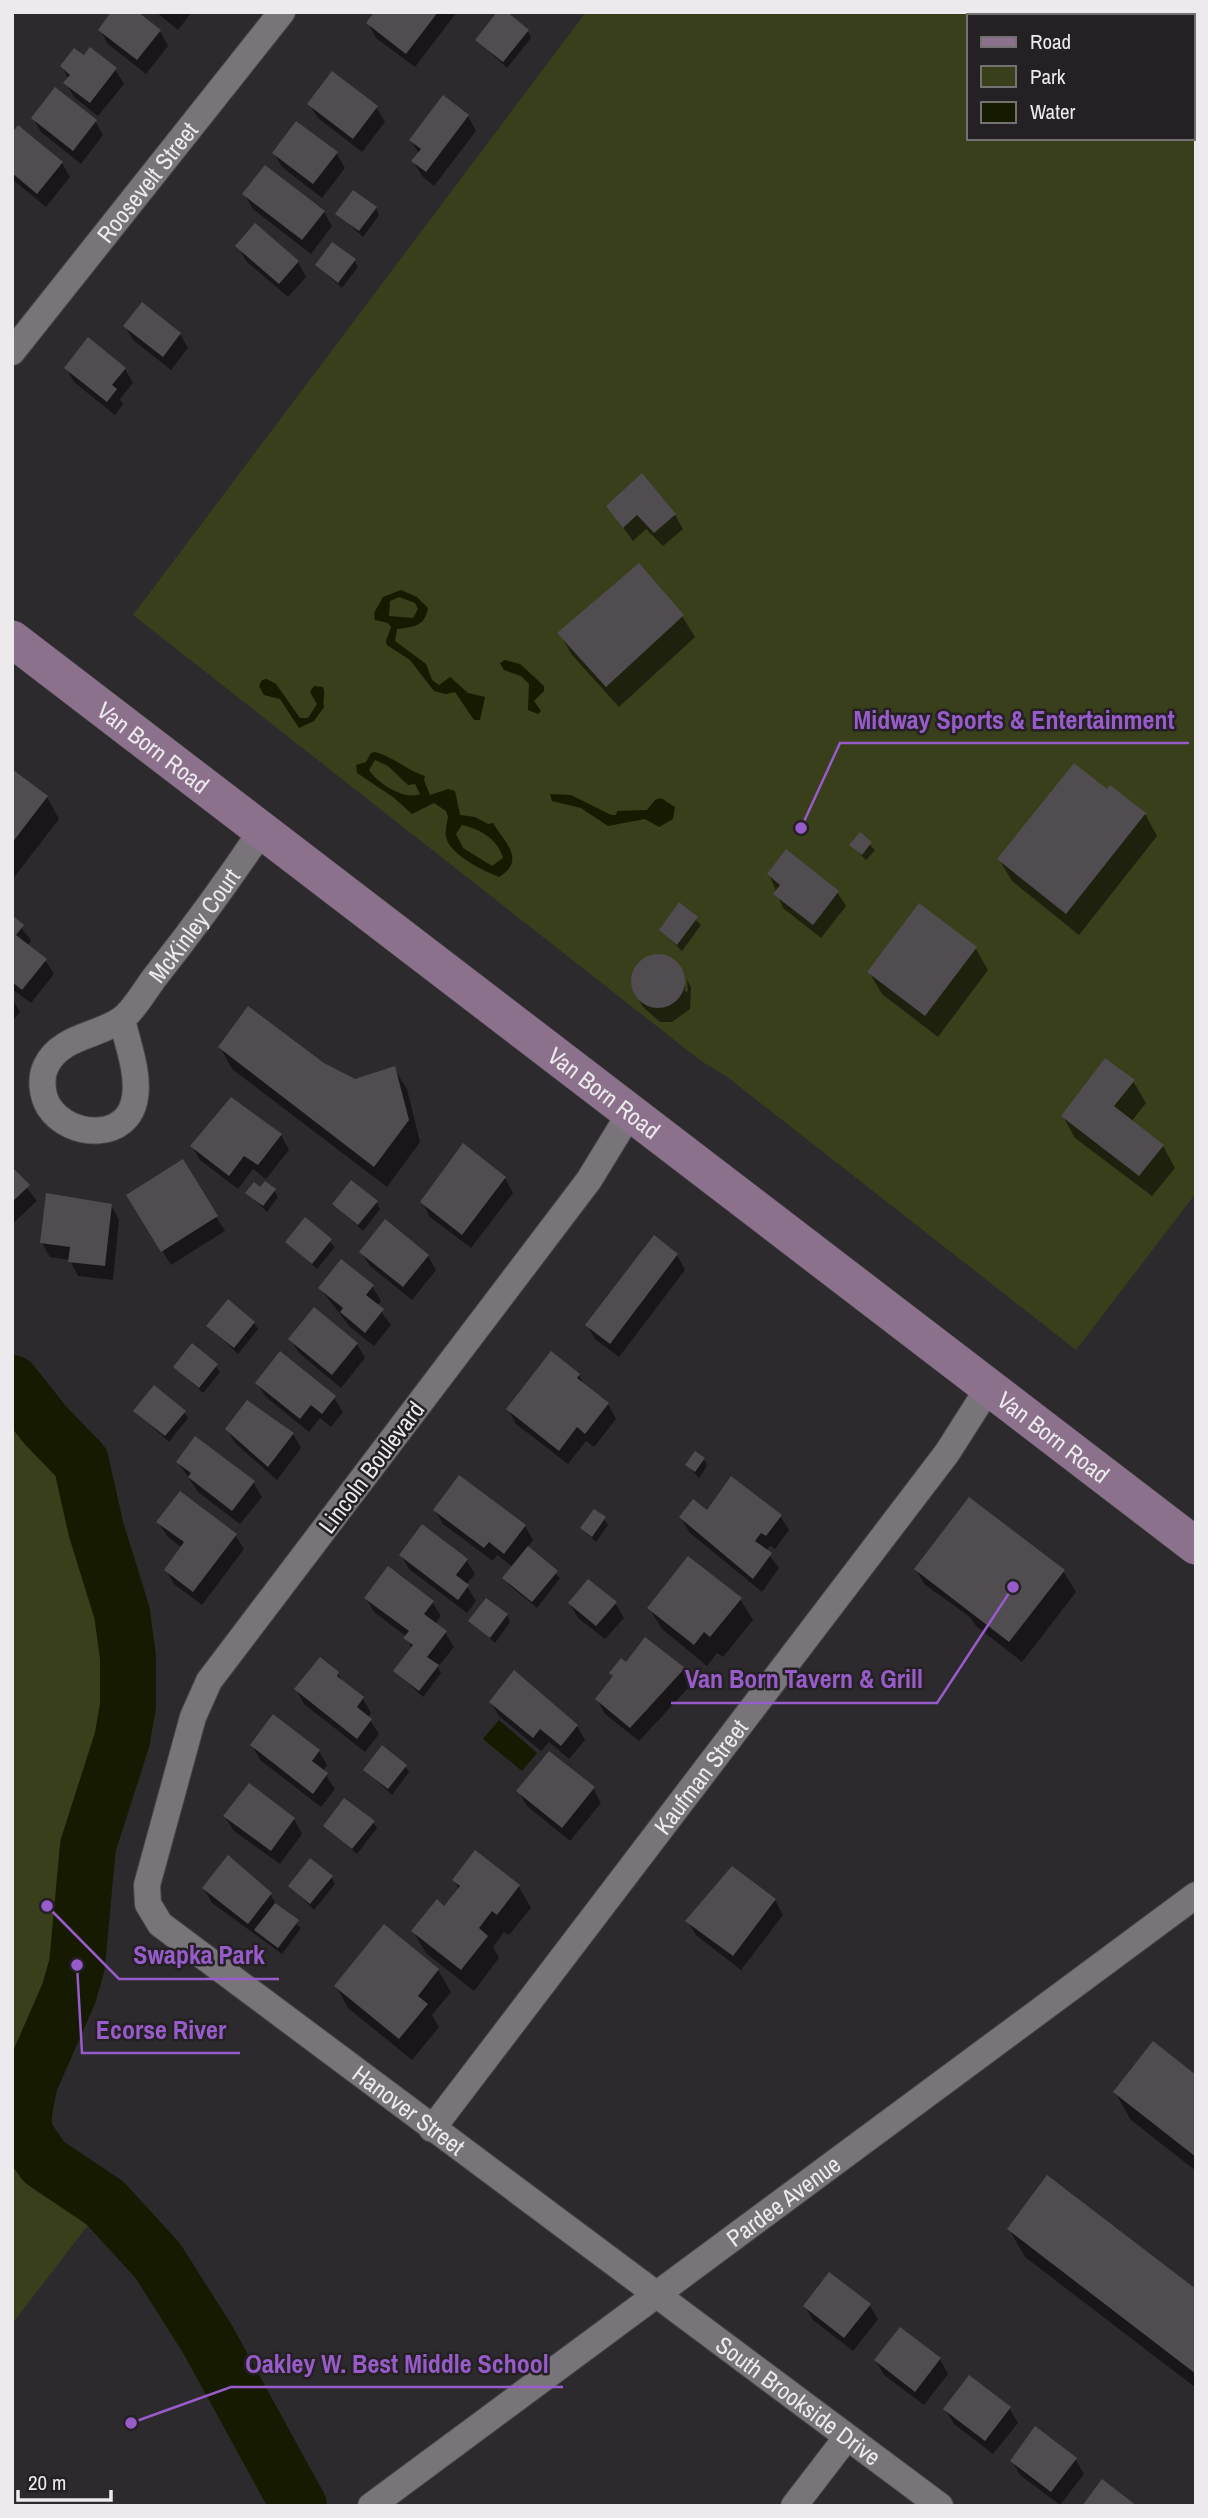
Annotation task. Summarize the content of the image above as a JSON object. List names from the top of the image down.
{
  "streets": {
    "main road": ["Van Born Road"],
    "street": [
      "Roosevelt Street",
      "McKinley Court",
      "Lincoln Boulevard",
      "Kaufman Street",
      "Hanover Street",
      "Pardee Avenue",
      "South Brookside Drive"
    ]
  },
  "crossings": [
    ["Van Born Road", "McKinley Court"],
    ["Van Born Road", "Lincoln Boulevard"],
    ["Van Born Road", "Kaufman Street"],
    ["Lincoln Boulevard", "Hanover Street"],
    ["Kaufman Street", "Hanover Street"],
    ["Hanover Street", "Pardee Avenue"],
    ["Hanover Street", "South Brookside Drive"],
    ["Pardee Avenue", "South Brookside Drive"]
  ],
  "places": [
    "Midway Sports & Entertainment",
    "Van Born Tavern & Grill",
    "Swapka Park",
    "Ecorse River",
    "Oakley W. Best Middle School"
  ],
  "legend": ["Road", "Park", "Water"],
  "scale_bar": "20 m"
}
